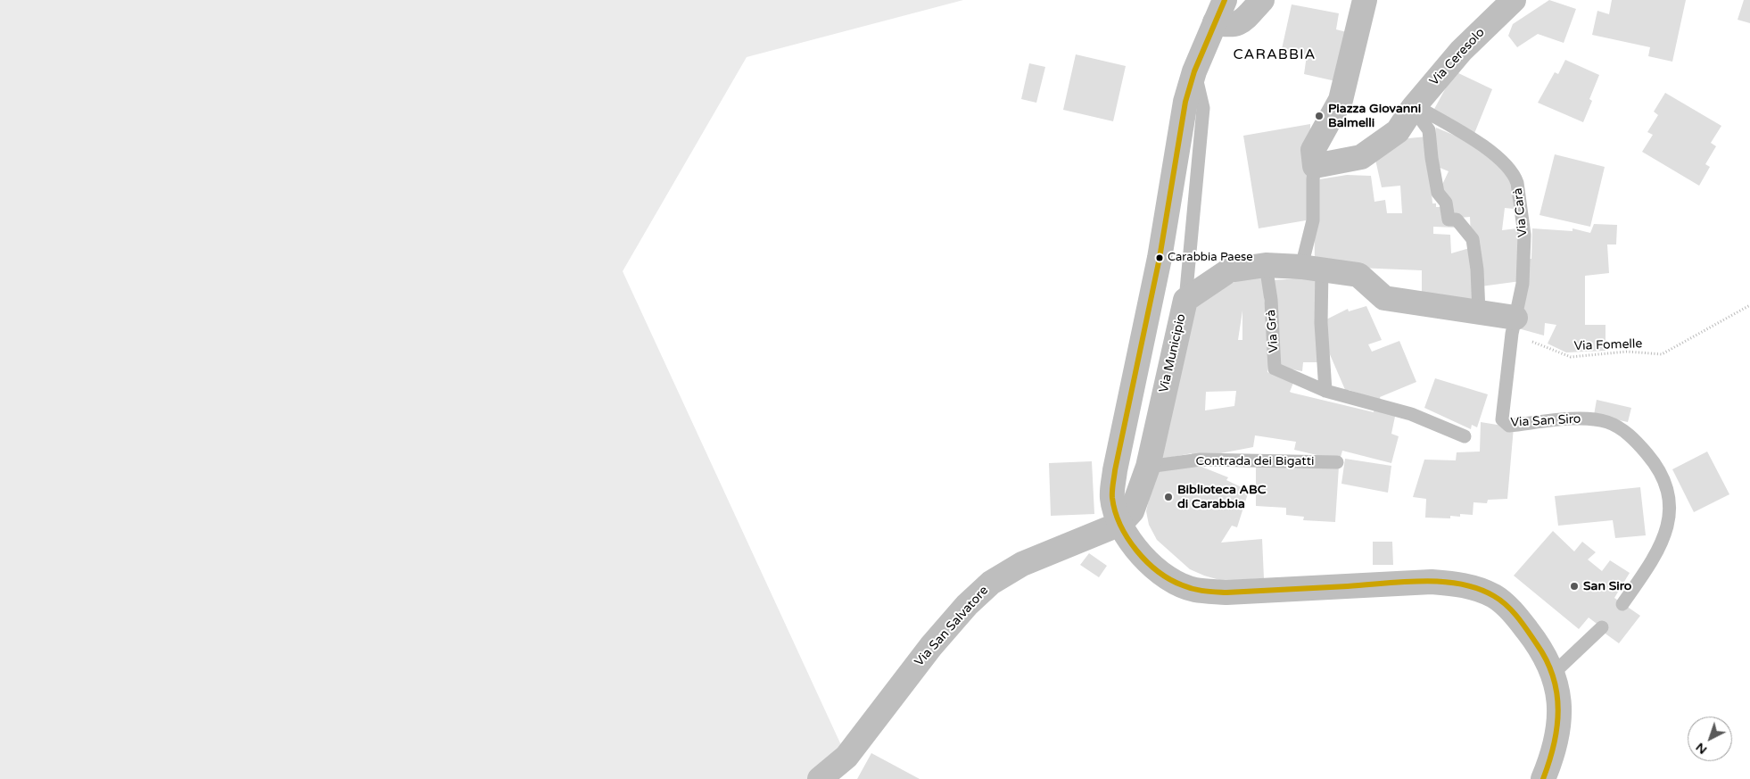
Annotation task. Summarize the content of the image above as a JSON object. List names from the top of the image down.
{
  "streets": {
    "street": ["Via Ceresolo", "Via Municipio", "Via San Salvatore"],
    "lane": [
      "Via Carà",
      "Via Grà",
      "Via San Siro",
      "Contrada dei Bigatti"
    ],
    "path": ["Via Fomelle"]
  },
  "crossings": [
    ["Via Ceresolo", "Via Carà"],
    ["Via Carà", "Via Fomelle"],
    ["Via Carà", "Via Municipio"],
    ["Via Carà", "Via San Siro"],
    ["Via Grà", "Via Municipio"],
    ["Via Fomelle", "Via Municipio"],
    ["Via Fomelle", "Via San Siro"],
    ["Via Municipio", "Via San Siro"],
    ["Via Municipio", "Contrada dei Bigatti"],
    ["Via Municipio", "Via San Salvatore"]
  ],
  "districts": ["CARABBIA"],
  "places": [
    "Piazza Giovanni Balmelli",
    "Carabbia Paese",
    "Biblioteca ABC di Carabbia",
    "San Siro"
  ],
  "north": "bottom left"
}
